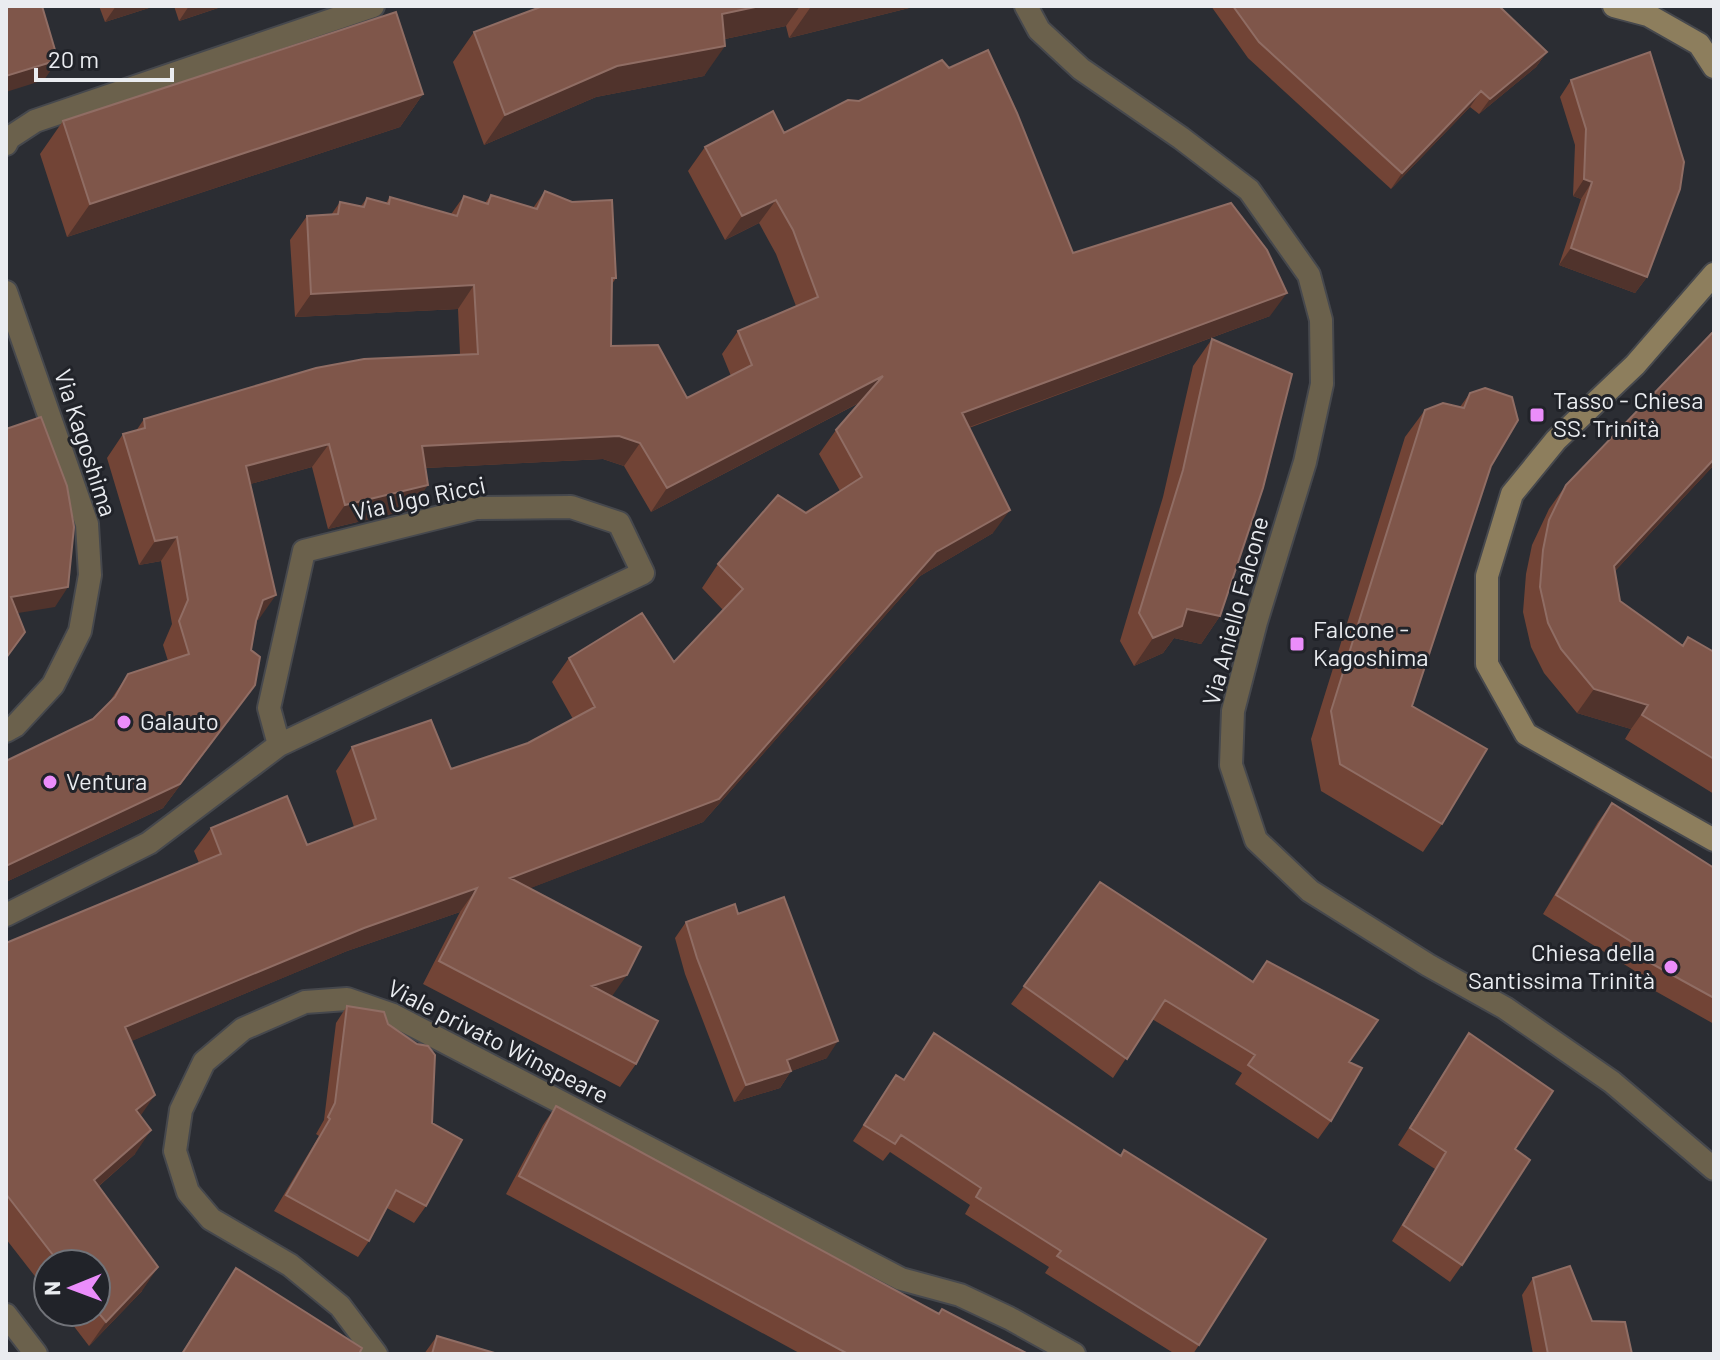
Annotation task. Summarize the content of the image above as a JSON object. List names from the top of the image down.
{
  "streets": {
    "street": [
      "Via Kagoshima",
      "Via Ugo Ricci",
      "Via Aniello Falcone",
      "Viale privato Winspeare"
    ]
  },
  "places": {
    "transit": ["Tasso - Chiesa SS. Trinità", "Falcone - Kagoshima"],
    "other": ["Galauto", "Ventura", "Chiesa della Santissima Trinità"]
  },
  "scale_bar": "20 m",
  "north": "left"
}
